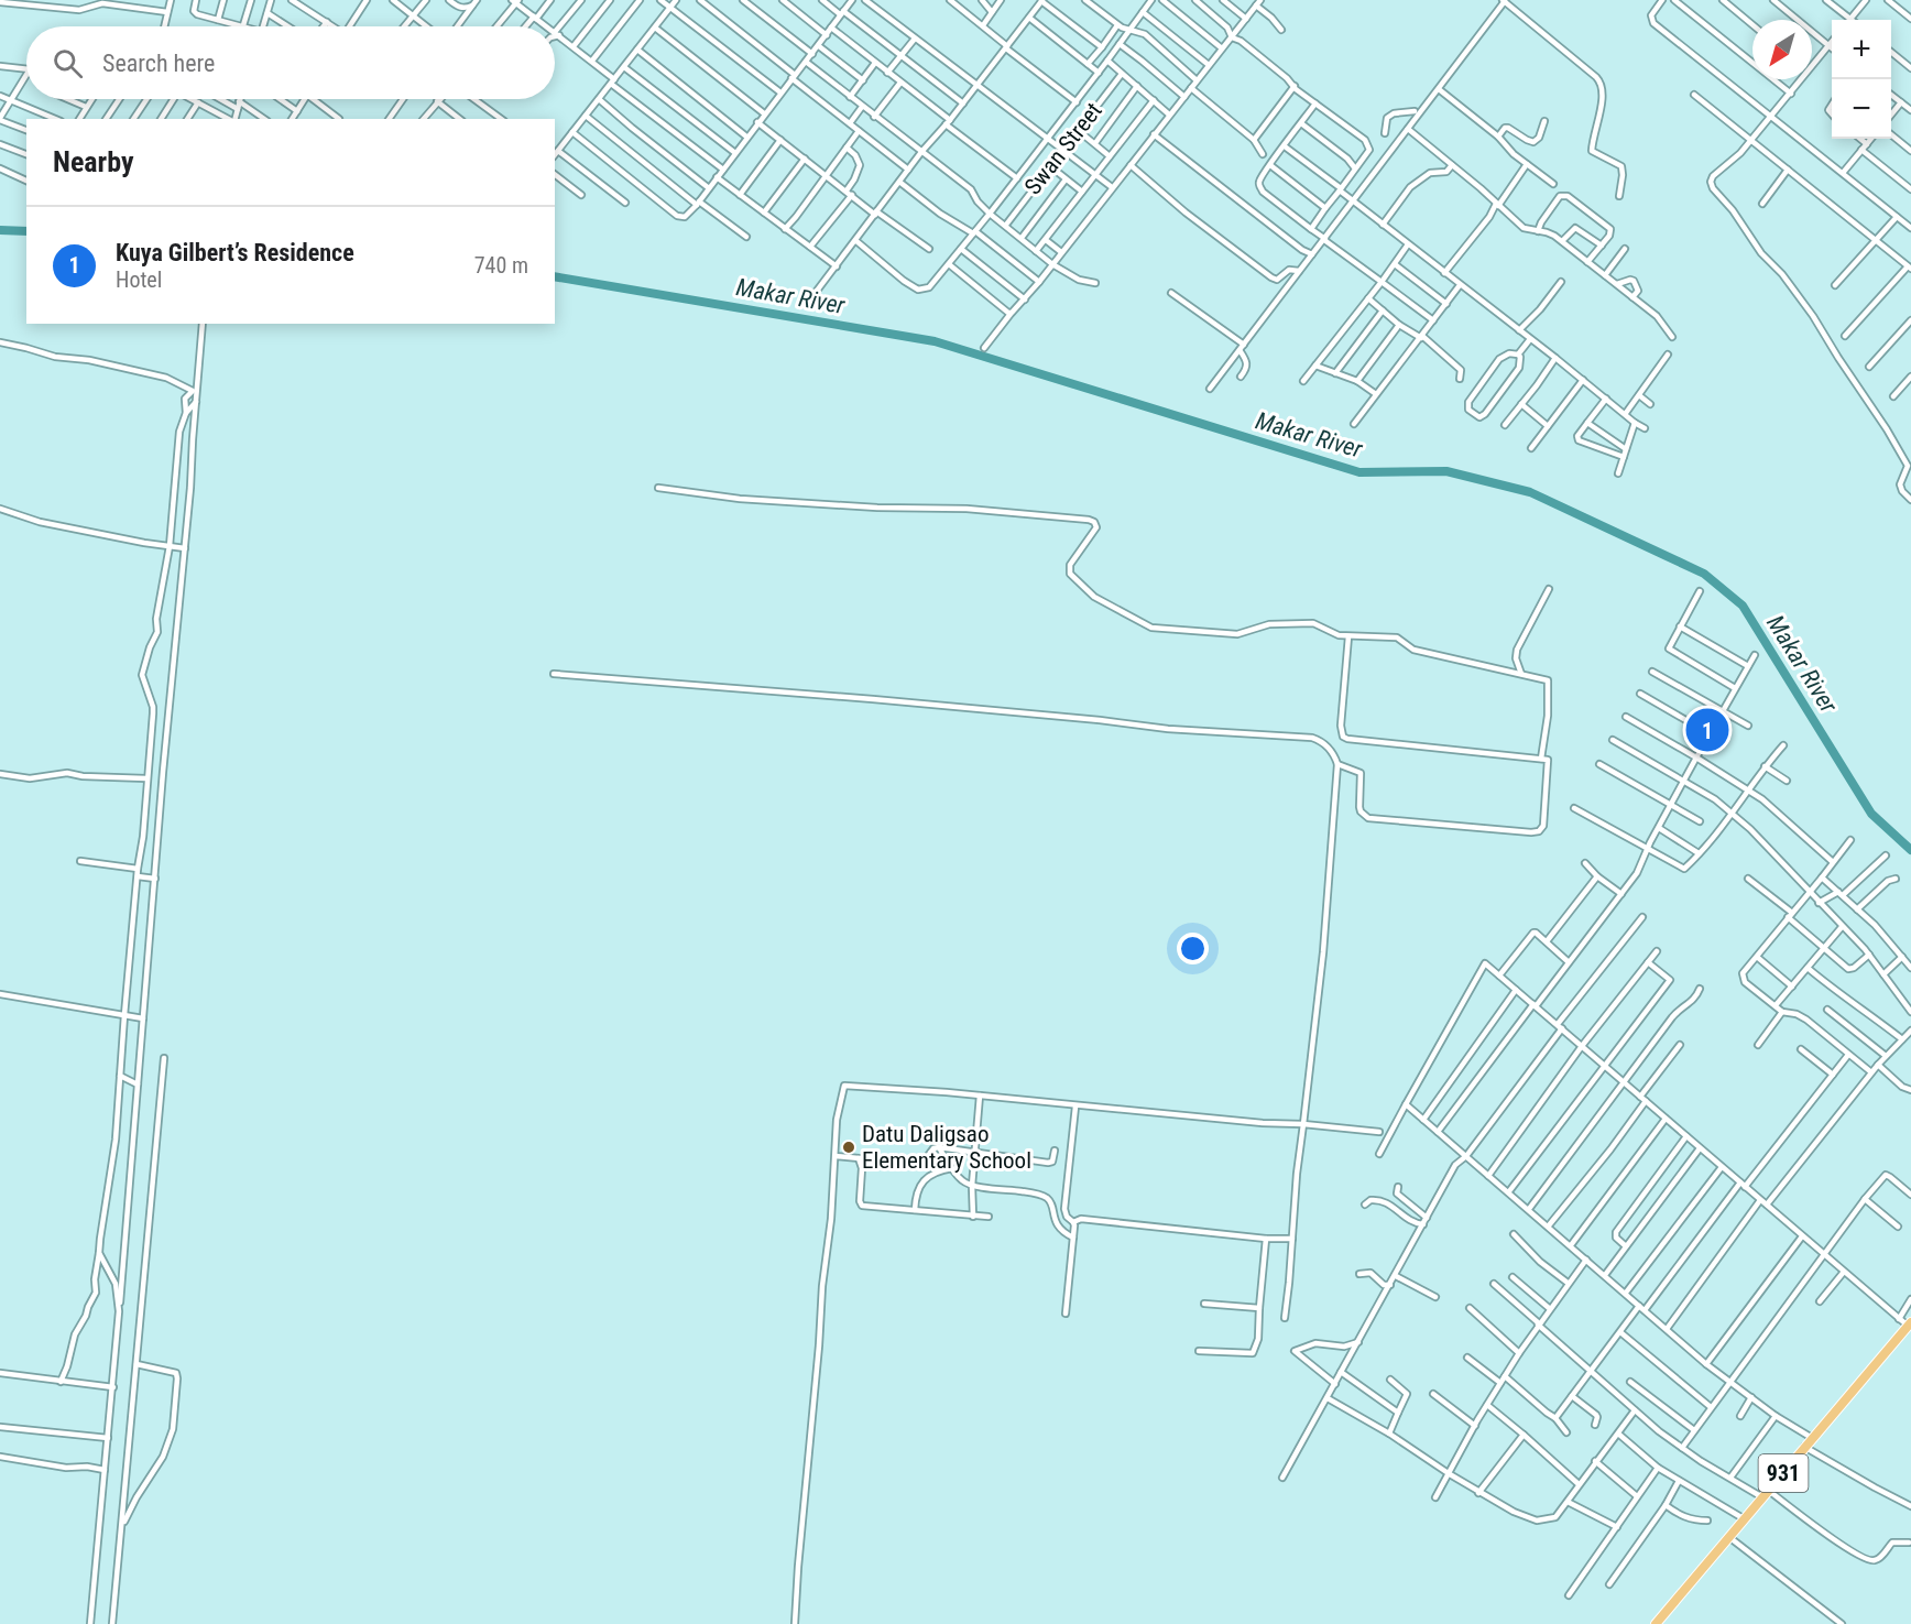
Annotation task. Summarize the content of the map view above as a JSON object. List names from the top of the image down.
{
  "streets": {
    "main road": ["931"],
    "street": ["Swan Street"]
  },
  "water": ["Makar River"],
  "places": ["Datu Daligsao Elementary School"],
  "north": "bottom left",
  "page": {
    "map_buttons": ["+", "−"],
    "search": "Search here",
    "heading": "Nearby",
    "list": [
      {
        "mark": "1",
        "name": "Kuya Gilbert’s Residence",
        "note": "Hotel",
        "value": "740 m"
      }
    ],
    "pins": "1"
  }
}
